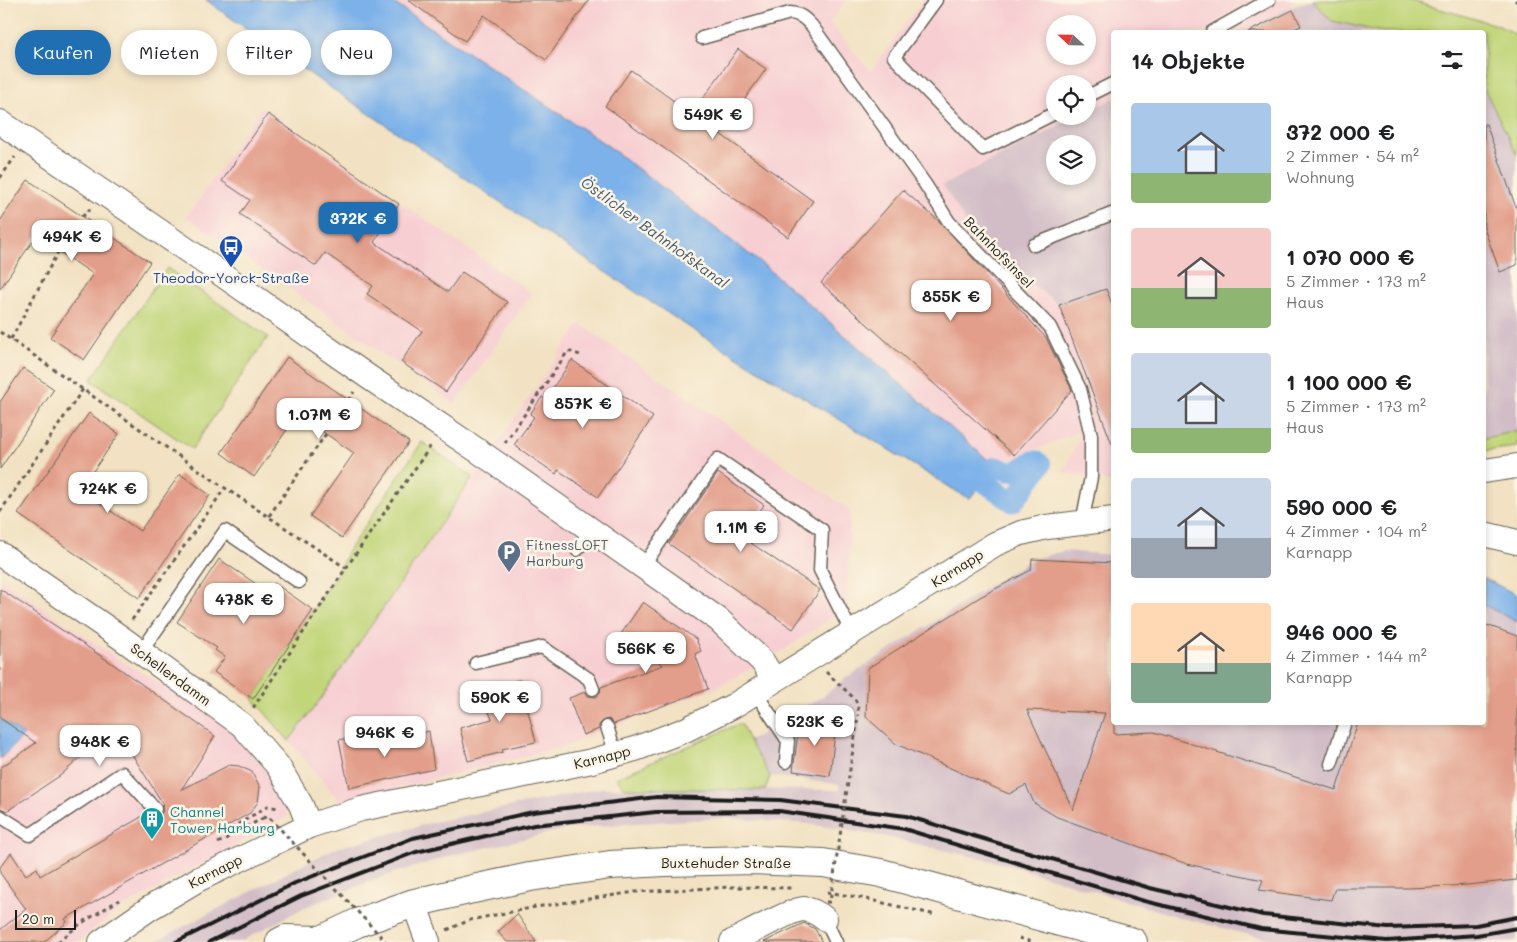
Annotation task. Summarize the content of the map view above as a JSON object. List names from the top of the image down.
{
  "streets": {
    "main road": ["Buxtehuder Straße"],
    "street": ["Karnapp", "Schellerdamm"],
    "lane": ["Bahnhofsinsel"]
  },
  "crossings": [
    ["Bahnhofsinsel", "Karnapp"],
    ["Karnapp", "Schellerdamm"]
  ],
  "water": ["Östlicher Bahnhofskanal"],
  "places": {
    "bus stop": ["Theodor-Yorck-Straße"],
    "parking": ["FitnessLOFT Harburg"],
    "building": ["Channel Tower Harburg"]
  },
  "scale_bar": "20 m",
  "north": "left",
  "page": {
    "chip": [
      "Kaufen",
      "Mieten",
      "Filter",
      "Neu"
    ],
    "heading": "14 Objekte",
    "list": [
      {
        "name": "372 000 €",
        "note": "2 Zimmer · 54 m² · Wohnung"
      },
      {
        "name": "1 070 000 €",
        "note": "5 Zimmer · 173 m² · Haus"
      },
      {
        "name": "1 100 000 €",
        "note": "5 Zimmer · 173 m² · Haus"
      },
      {
        "name": "590 000 €",
        "note": "4 Zimmer · 104 m² · Karnapp"
      },
      {
        "name": "946 000 €",
        "note": "4 Zimmer · 144 m² · Karnapp"
      }
    ],
    "price": [
      "549K €",
      "372K €",
      "494K €",
      "855K €",
      "857K €",
      "1.07M €",
      "724K €",
      "1.1M €",
      "478K €",
      "566K €",
      "590K €",
      "523K €",
      "946K €",
      "948K €"
    ],
    "scale": "20 m"
  }
}
